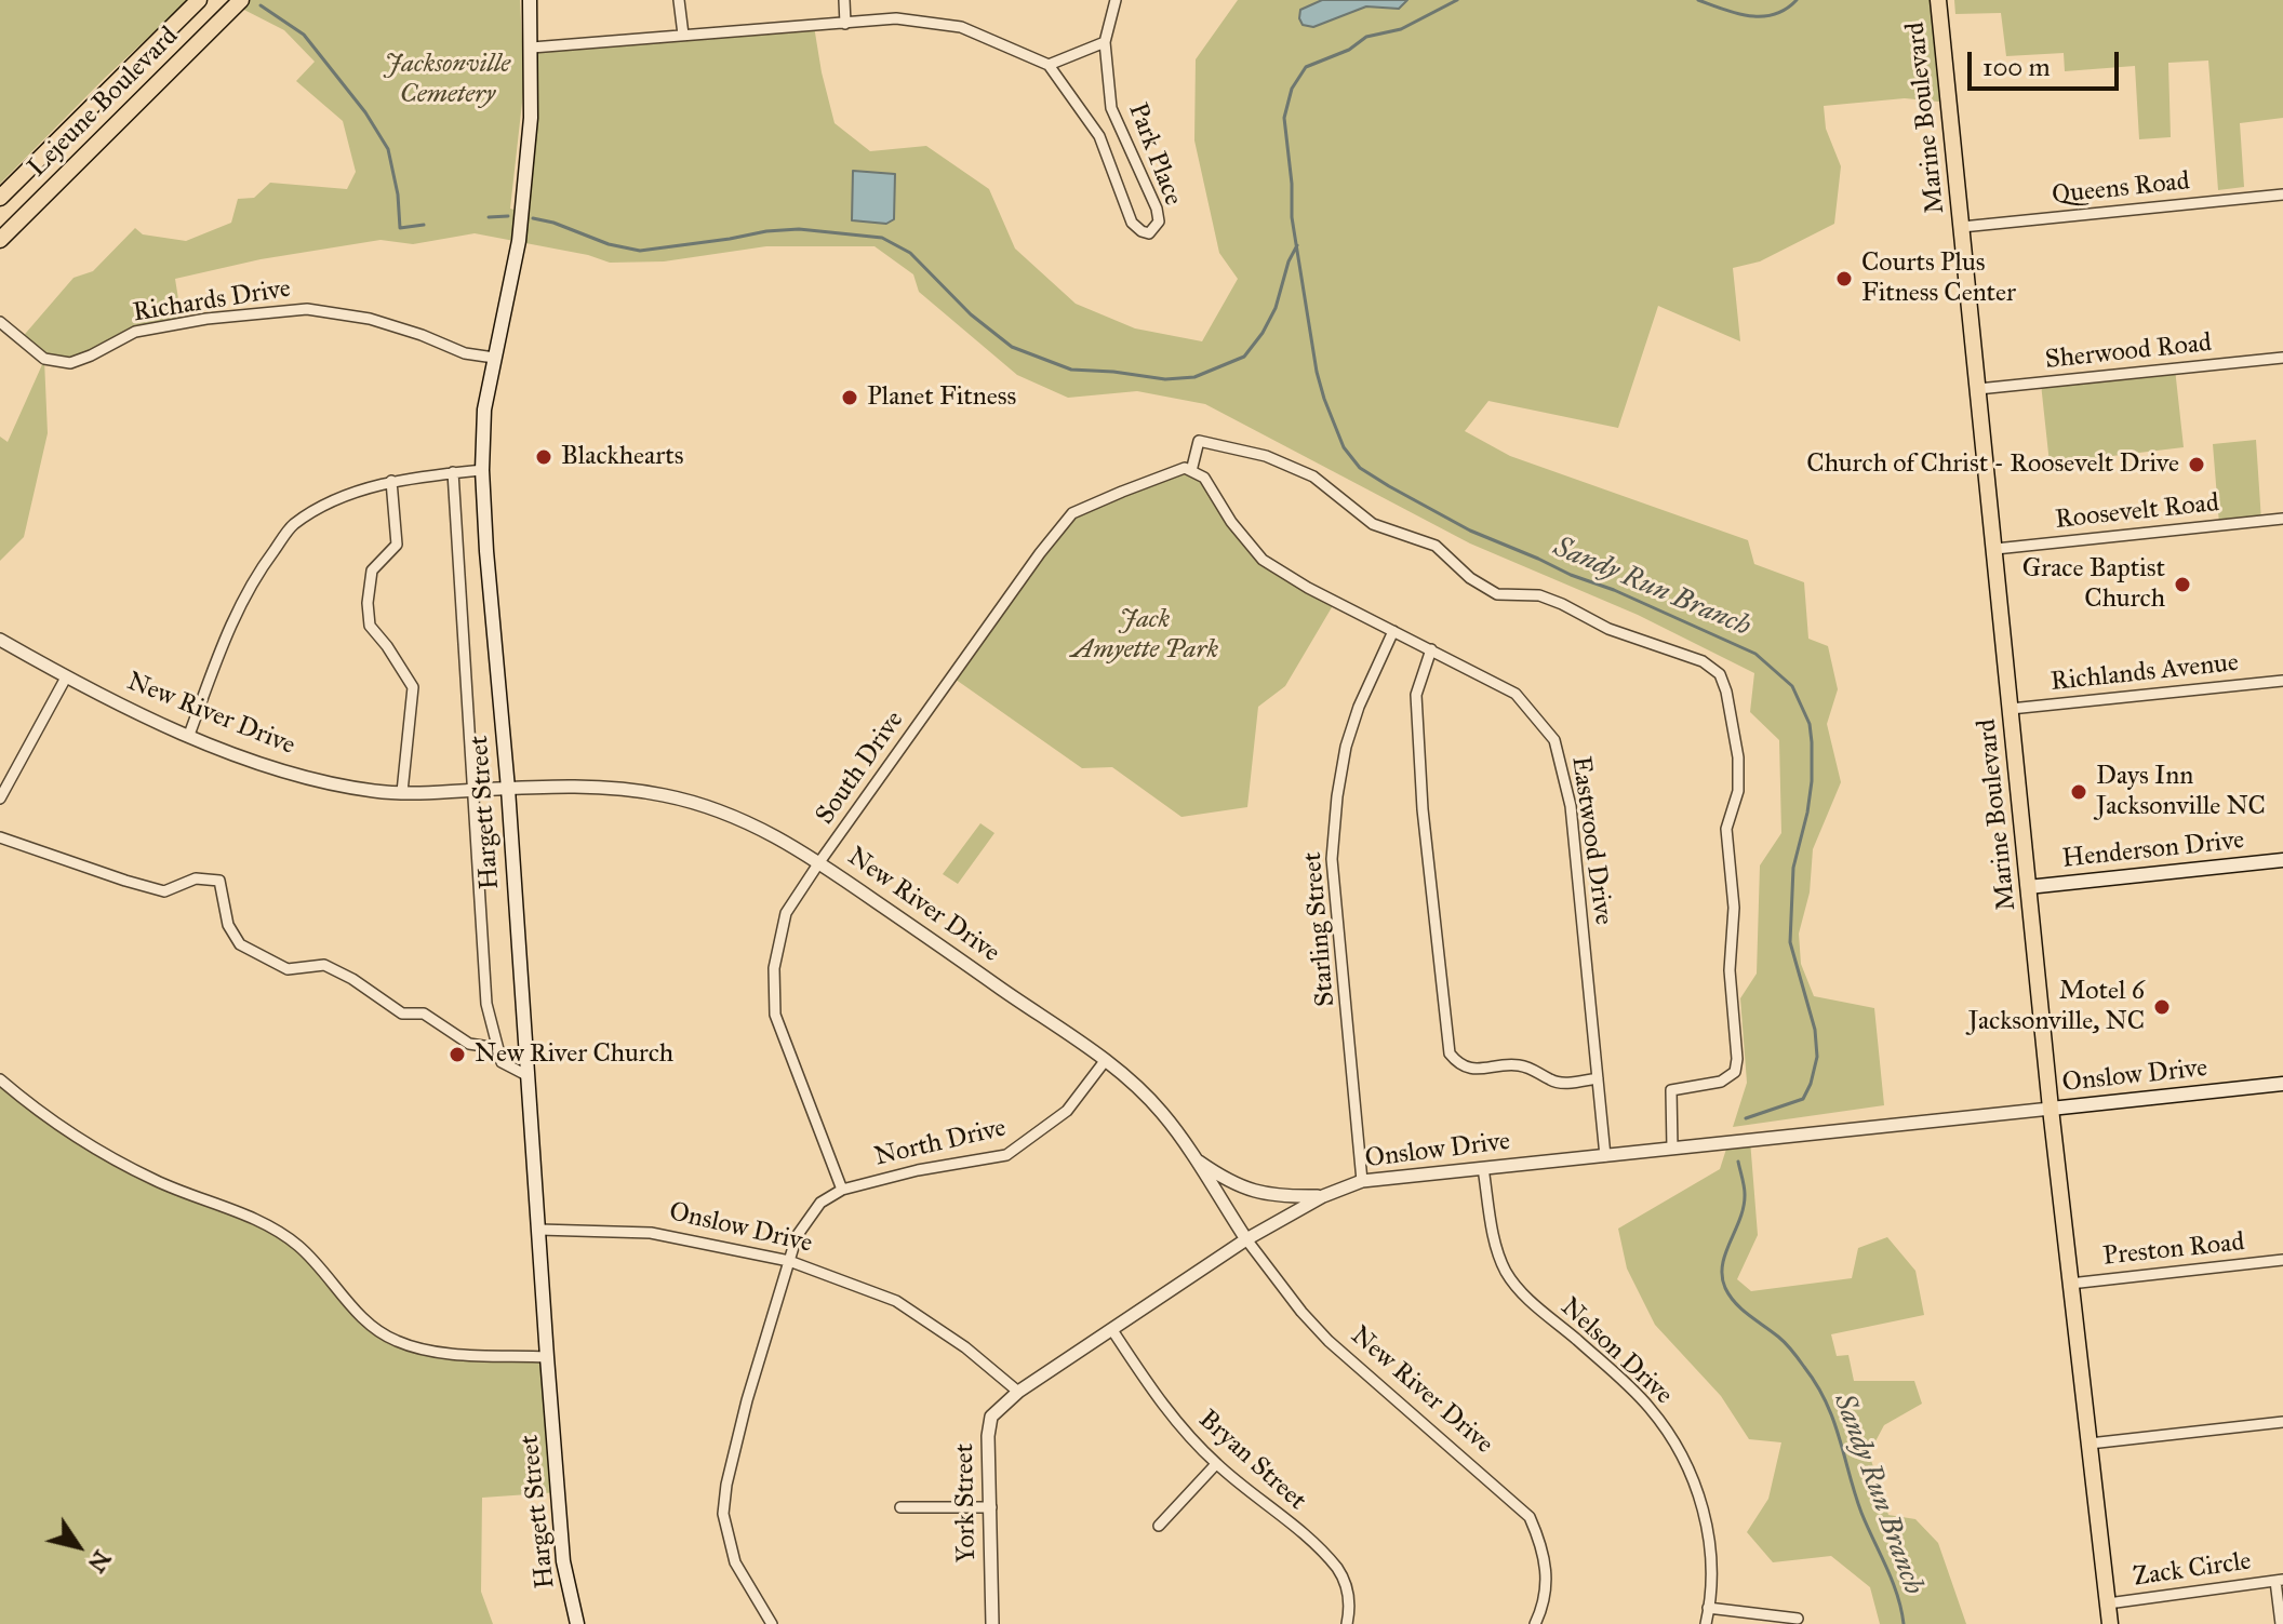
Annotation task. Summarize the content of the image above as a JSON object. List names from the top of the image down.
{
  "streets": {
    "main road": [
      "Lejeune Boulevard",
      "Marine Boulevard",
      "Hargett Street",
      "Henderson Drive",
      "Onslow Drive"
    ],
    "street": [
      "Park Place",
      "Queens Road",
      "Richards Drive",
      "Sherwood Road",
      "Roosevelt Road",
      "Richlands Avenue",
      "New River Drive",
      "South Drive",
      "Eastwood Drive",
      "Starling Street",
      "North Drive",
      "Preston Road",
      "Nelson Drive",
      "Bryan Street",
      "York Street",
      "Zack Circle"
    ]
  },
  "crossings": [
    ["Marine Boulevard", "Queens Road"],
    ["Marine Boulevard", "Sherwood Road"],
    ["Marine Boulevard", "Roosevelt Road"],
    ["Marine Boulevard", "Richlands Avenue"],
    ["Marine Boulevard", "Henderson Drive"],
    ["Marine Boulevard", "Onslow Drive"],
    ["Marine Boulevard", "Preston Road"],
    ["Marine Boulevard", "Zack Circle"],
    ["Richards Drive", "Hargett Street"],
    ["New River Drive", "South Drive"],
    ["New River Drive", "Hargett Street"],
    ["New River Drive", "Onslow Drive"],
    ["New River Drive", "North Drive"],
    ["South Drive", "Eastwood Drive"],
    ["South Drive", "North Drive"],
    ["Hargett Street", "Onslow Drive"],
    ["Eastwood Drive", "Starling Street"],
    ["Eastwood Drive", "Onslow Drive"],
    ["Starling Street", "Onslow Drive"],
    ["Onslow Drive", "North Drive"],
    ["Onslow Drive", "Nelson Drive"],
    ["Onslow Drive", "Bryan Street"],
    ["Onslow Drive", "York Street"]
  ],
  "water": ["Sandy Run Branch"],
  "parks": ["Jacksonville Cemetery", "Jack Amyette Park"],
  "places": [
    "Courts Plus Fitness Center",
    "Planet Fitness",
    "Blackhearts",
    "Church of Christ - Roosevelt Drive",
    "Grace Baptist Church",
    "Days Inn Jacksonville NC",
    "Motel 6 Jacksonville, NC",
    "New River Church"
  ],
  "scale_bar": "100 m",
  "north": "bottom right"
}
